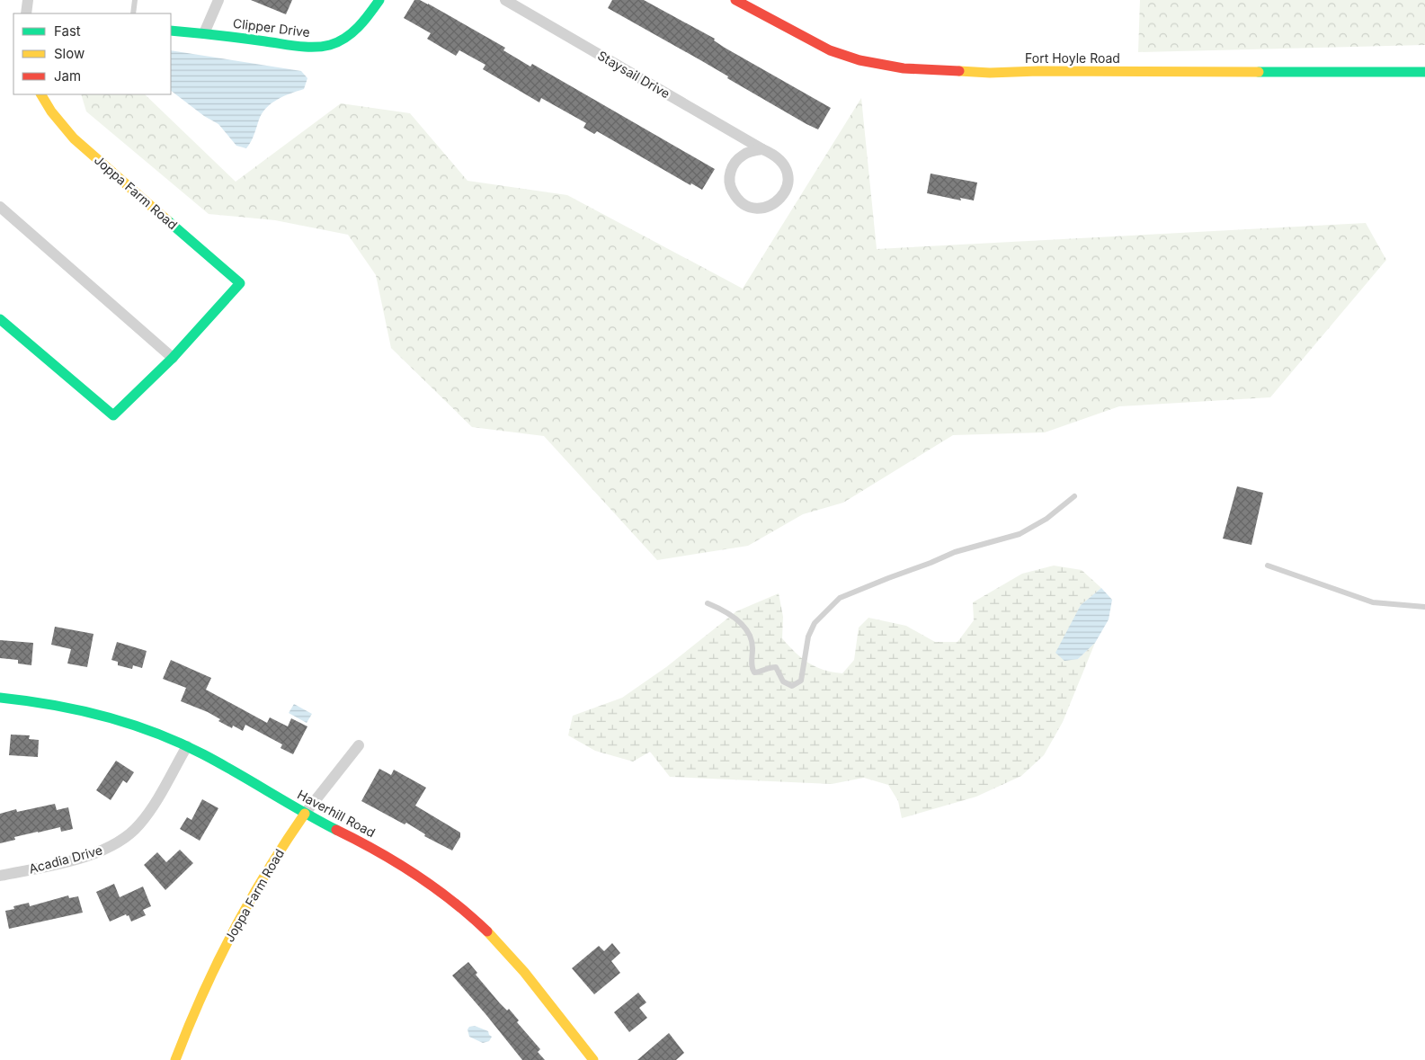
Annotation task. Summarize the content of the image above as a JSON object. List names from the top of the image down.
{
  "streets": {
    "street": [
      "Clipper Drive",
      "Fort Hoyle Road",
      "Staysail Drive",
      "Joppa Farm Road",
      "Haverhill Road",
      "Acadia Drive"
    ]
  },
  "crossings": [
    ["Joppa Farm Road", "Haverhill Road"],
    ["Haverhill Road", "Acadia Drive"]
  ],
  "legend": ["Fast", "Slow", "Jam"]
}
